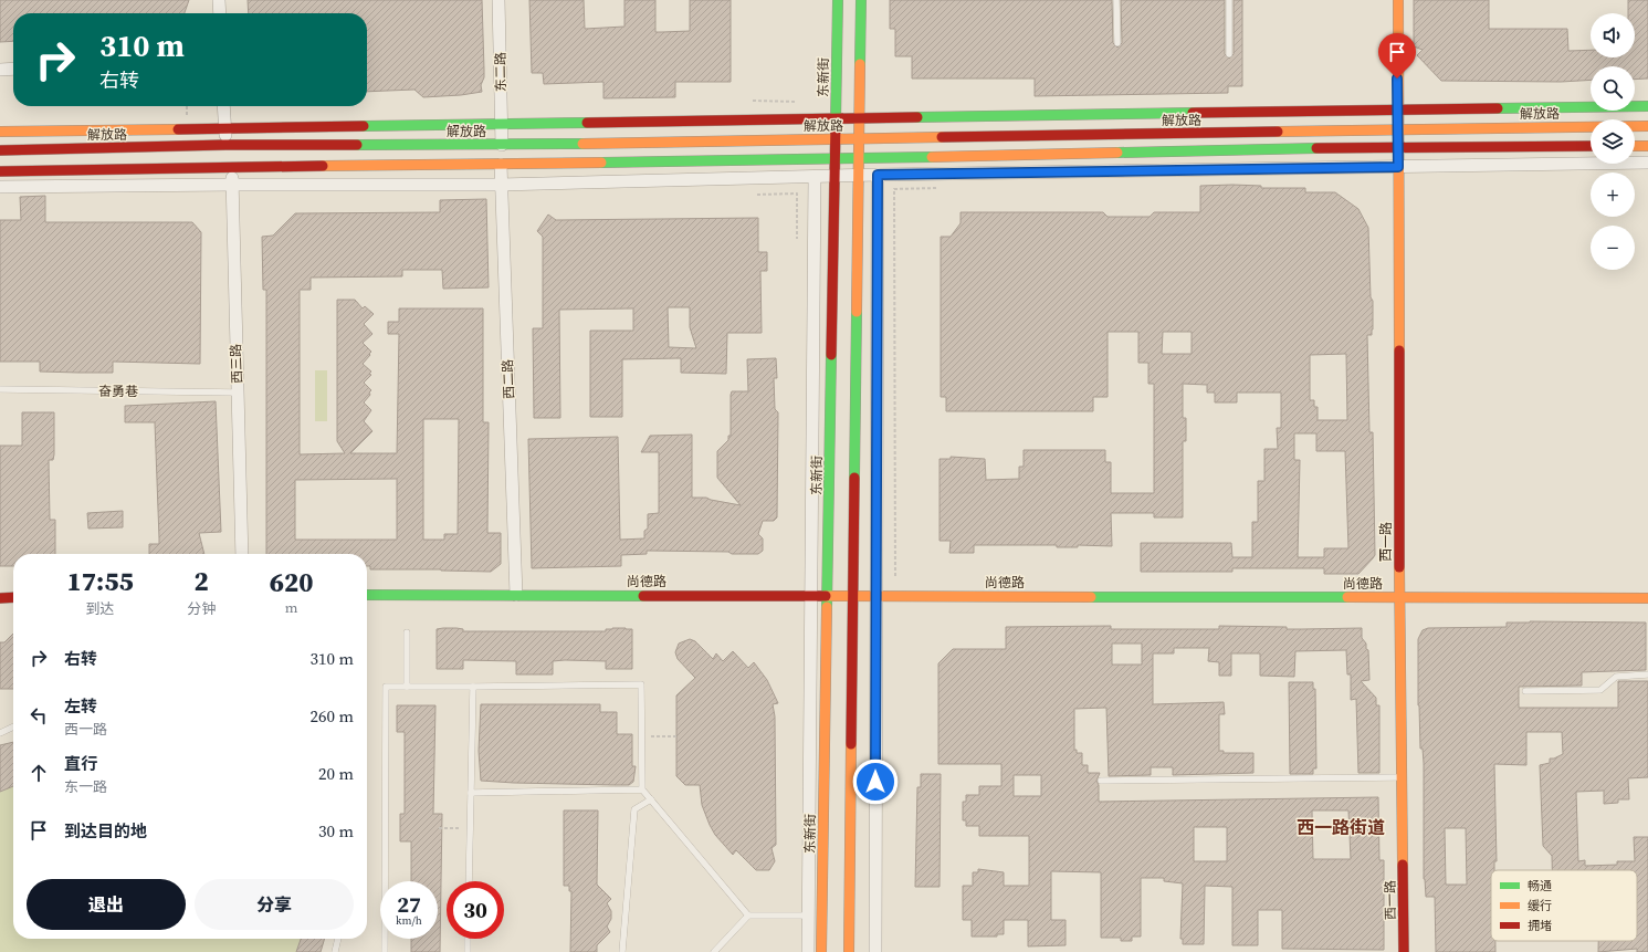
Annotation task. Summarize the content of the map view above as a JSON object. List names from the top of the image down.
{
  "streets": {
    "main road": [
      "东新街",
      "解放路",
      "西一路",
      "尚德路"
    ],
    "street": ["东二路", "西三路", "西二路"],
    "lane": ["奋勇巷"]
  },
  "crossings": [
    ["东二路", "解放路"],
    ["东新街", "解放路"],
    ["东新街", "尚德路"],
    ["解放路", "西一路"],
    ["西三路", "奋勇巷"],
    ["西二路", "尚德路"],
    ["西一路", "尚德路"]
  ],
  "districts": ["西一路街道"],
  "legend": ["畅通", "缓行", "拥堵"],
  "page": {
    "map_buttons": ["+", "−"],
    "turn": ["310 m", "右转"],
    "eta": [
      "17:55",
      "到达",
      "2",
      "分钟",
      "620",
      "m"
    ],
    "list": [
      {
        "name": "右转",
        "value": "310 m"
      },
      {
        "name": "左转",
        "note": "西一路",
        "value": "260 m"
      },
      {
        "name": "直行",
        "note": "东一路",
        "value": "20 m"
      },
      {
        "name": "到达目的地",
        "value": "30 m"
      }
    ],
    "buttons": ["退出", "分享"],
    "speed": "27 km/h",
    "limit": "30"
  }
}
